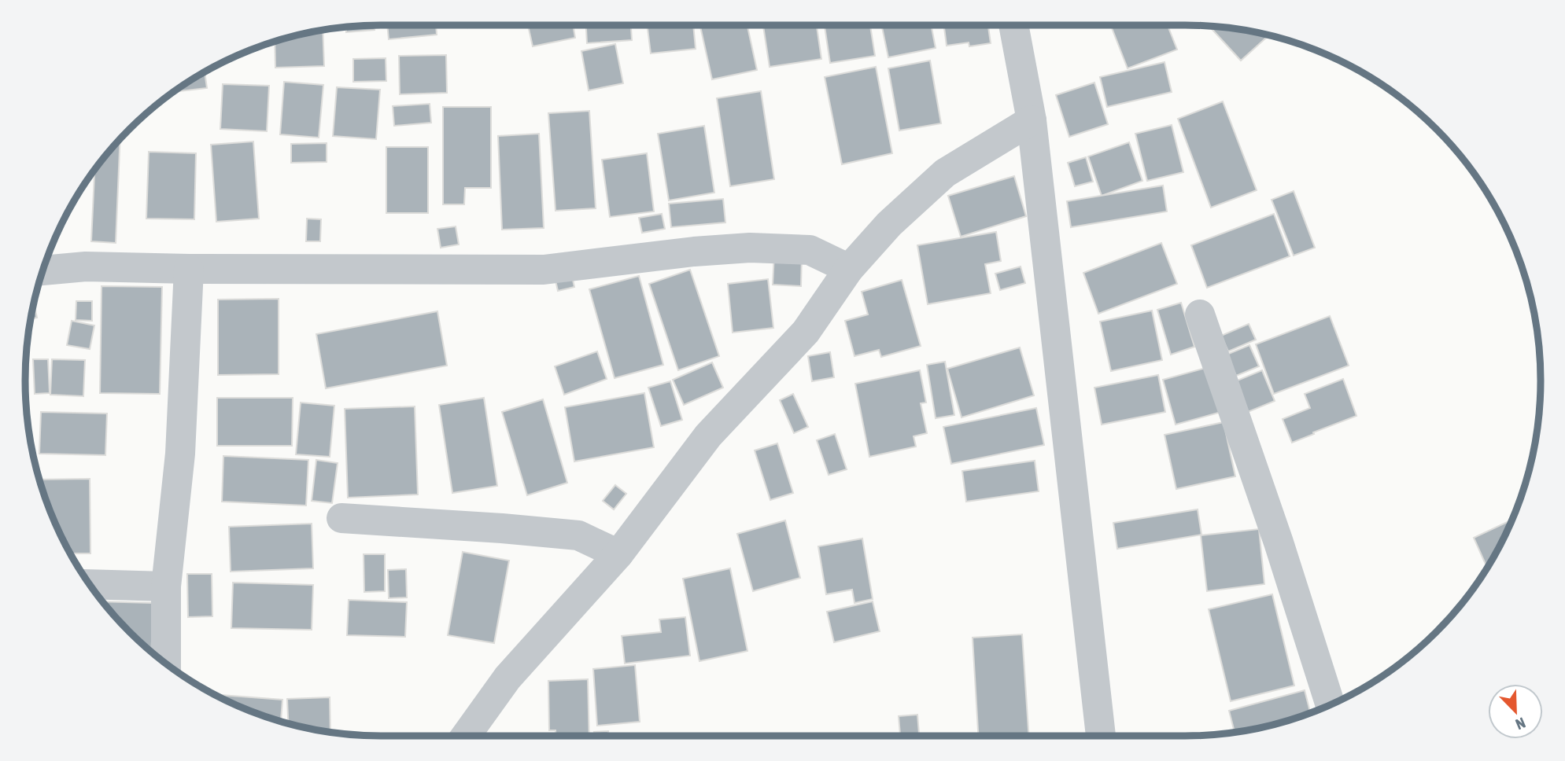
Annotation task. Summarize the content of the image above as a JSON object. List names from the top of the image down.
{
  "north": "bottom right"
}
